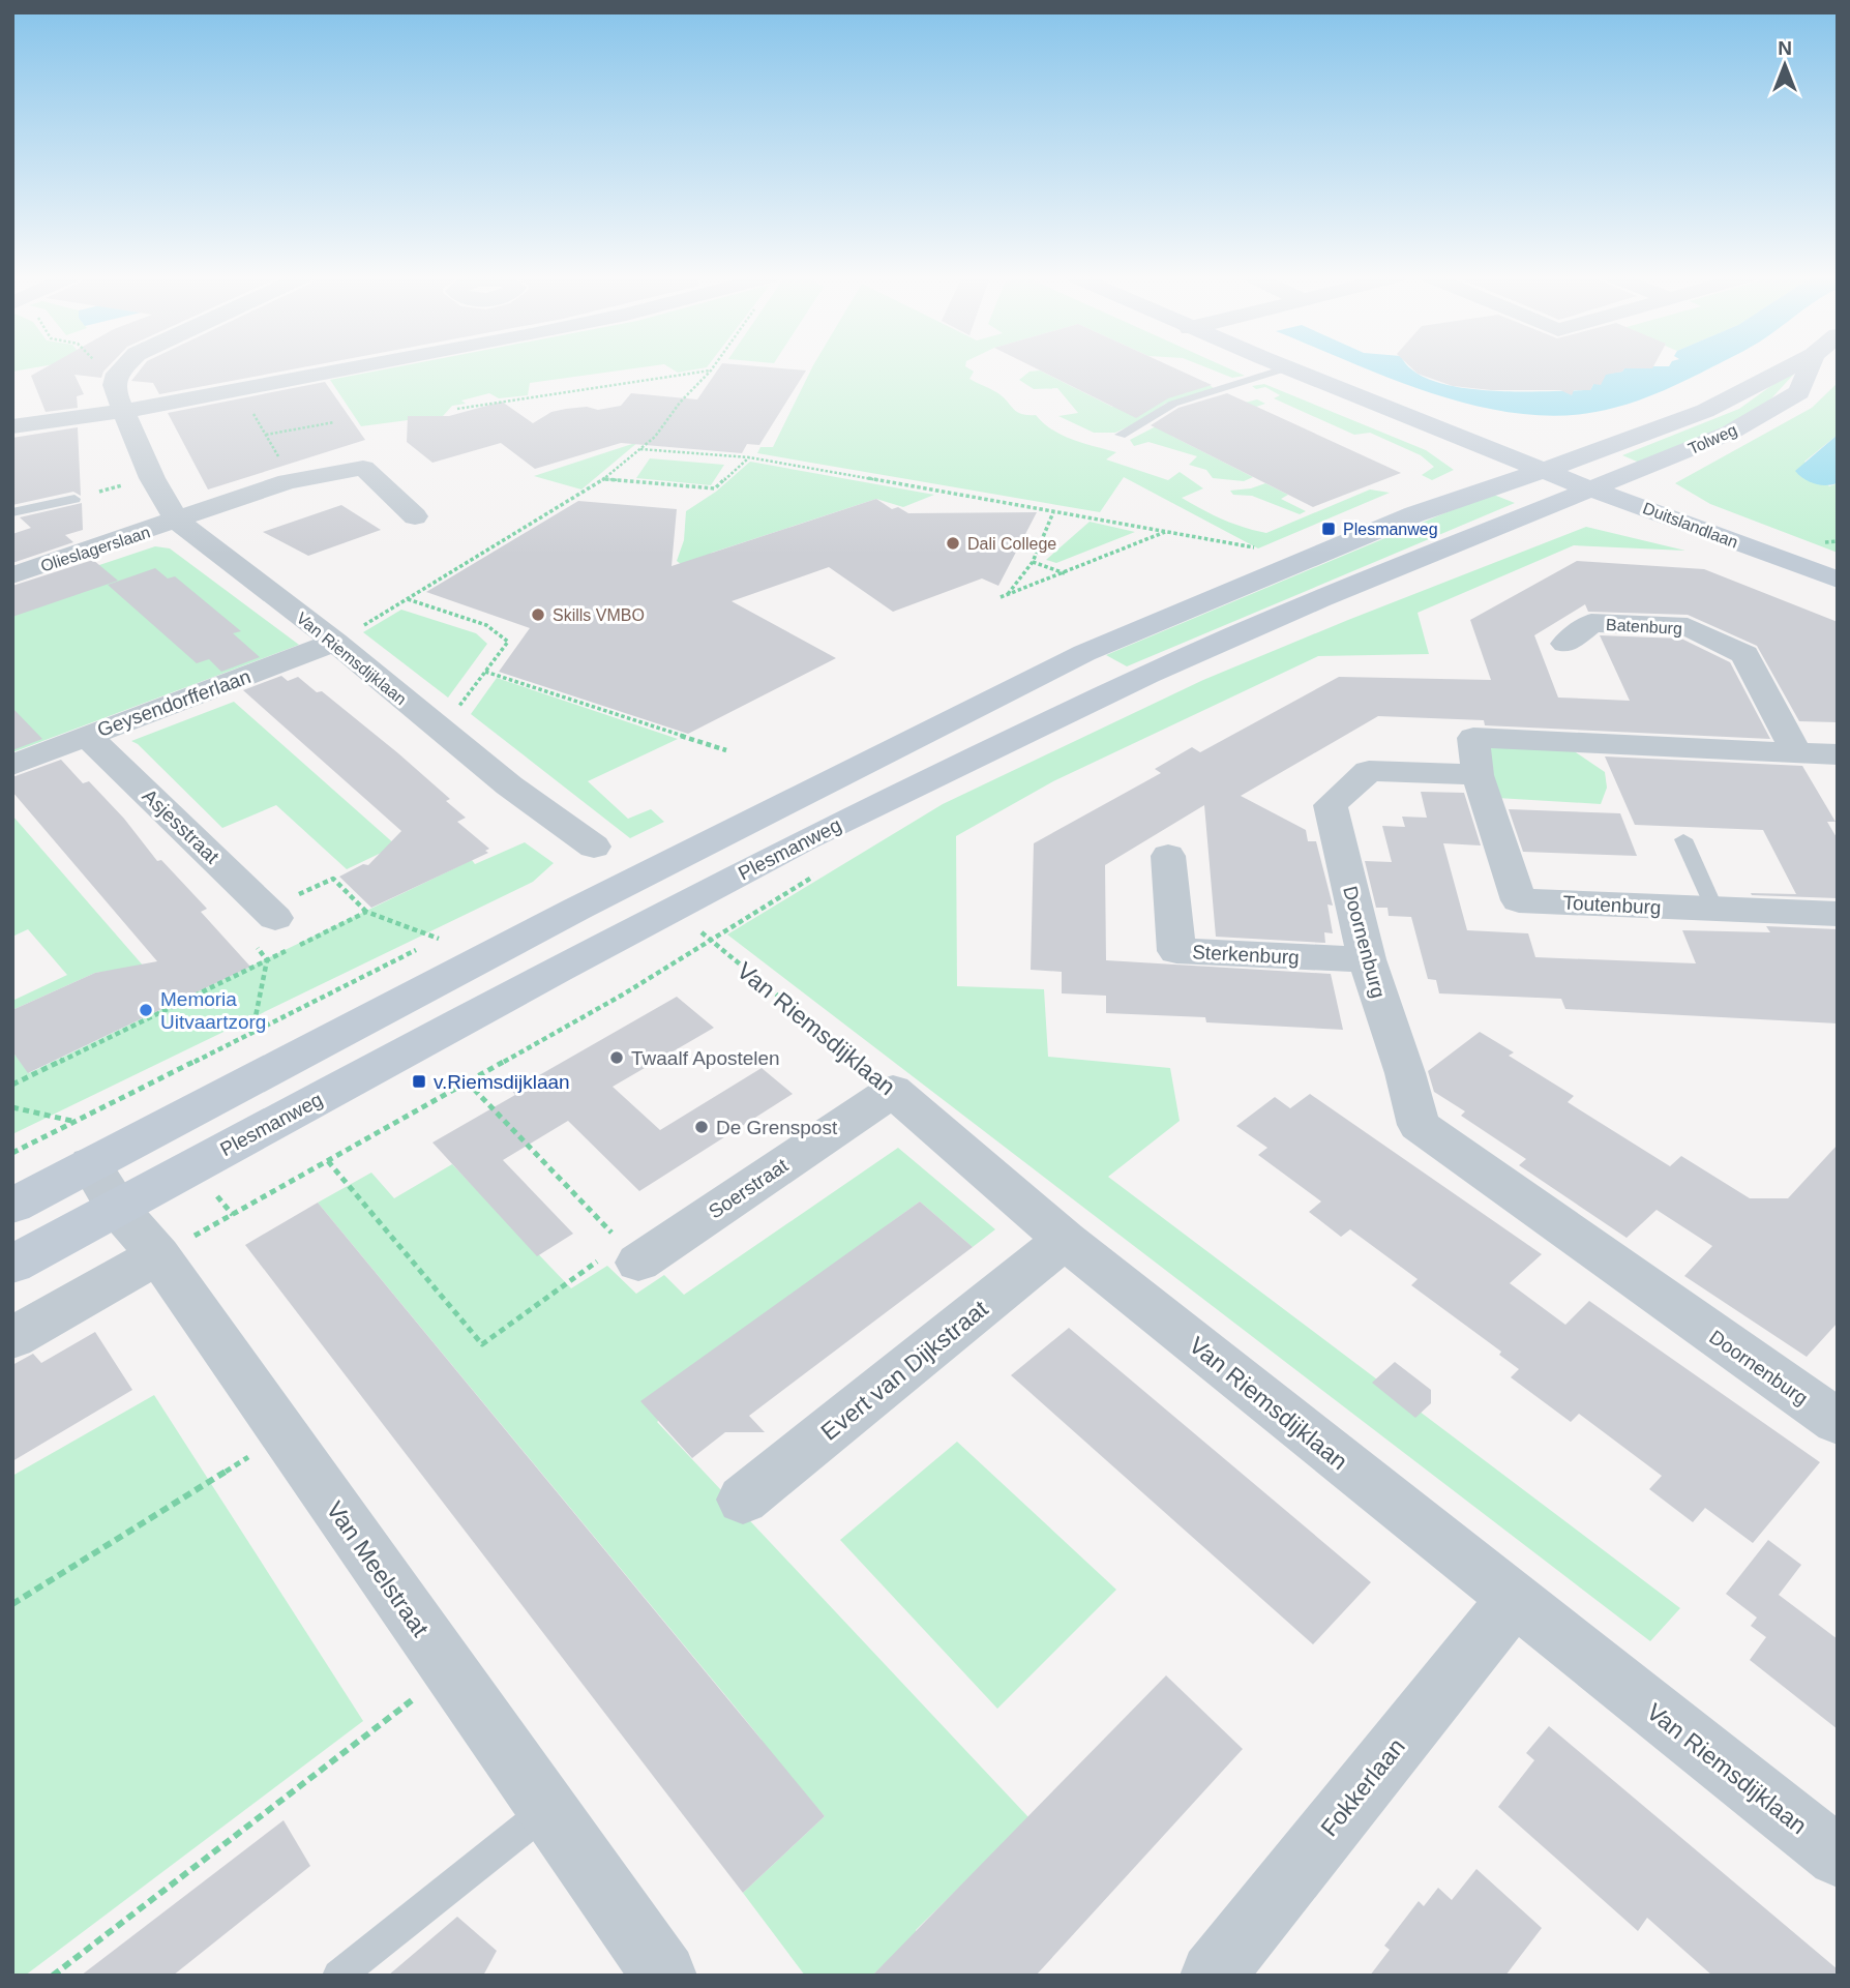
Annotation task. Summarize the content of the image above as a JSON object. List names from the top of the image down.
{
  "streets": {
    "main road": ["Tolweg", "Duitslandlaan", "Plesmanweg"],
    "street": [
      "Olieslagerslaan",
      "Batenburg",
      "Van Riemsdijklaan",
      "Geysendorfferlaan",
      "Asjesstraat",
      "Toutenburg",
      "Doornenburg",
      "Sterkenburg",
      "Soerstraat",
      "Evert van Dijkstraat",
      "Van Meelstraat",
      "Fokkerlaan"
    ]
  },
  "crossings": [
    ["Tolweg", "Duitslandlaan"],
    ["Tolweg", "Plesmanweg"],
    ["Duitslandlaan", "Plesmanweg"],
    ["Olieslagerslaan", "Van Riemsdijklaan"],
    ["Van Riemsdijklaan", "Geysendorfferlaan"],
    ["Van Riemsdijklaan", "Soerstraat"],
    ["Van Riemsdijklaan", "Evert van Dijkstraat"],
    ["Van Riemsdijklaan", "Fokkerlaan"],
    ["Geysendorfferlaan", "Asjesstraat"],
    ["Plesmanweg", "Van Meelstraat"],
    ["Toutenburg", "Doornenburg"],
    ["Doornenburg", "Sterkenburg"]
  ],
  "places": {
    "transit": ["Plesmanweg", "v.Riemsdijklaan"],
    "other": [
      "Dali College",
      "Skills VMBO",
      "Memoria Uitvaartzorg",
      "Twaalf Apostelen",
      "De Grenspost"
    ]
  },
  "north": "top"
}
